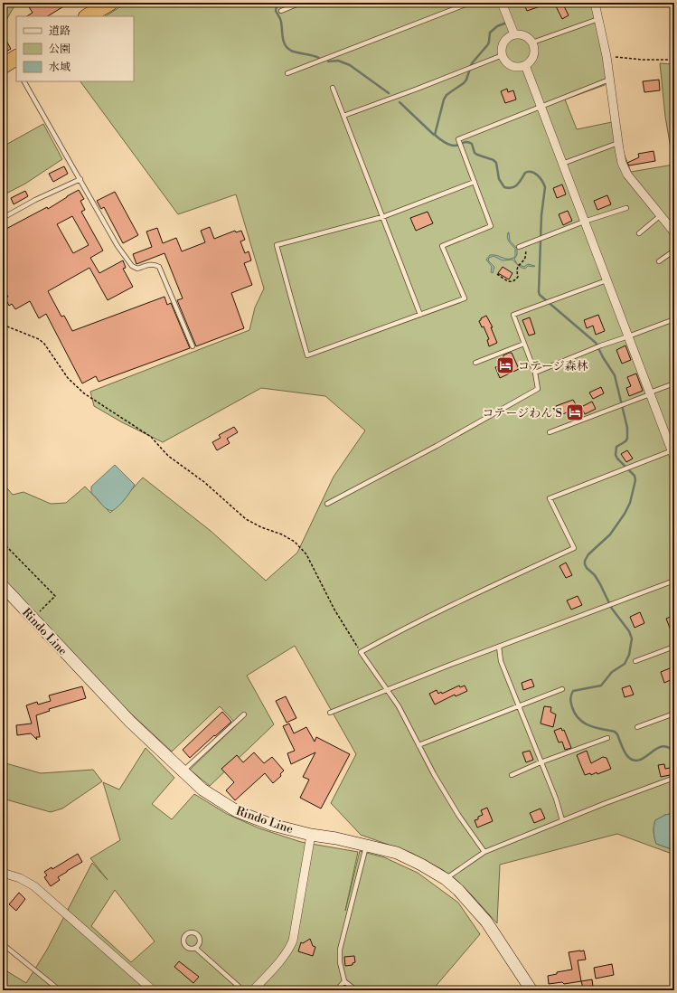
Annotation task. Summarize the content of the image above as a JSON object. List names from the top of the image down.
{
  "streets": {
    "street": ["Rindo Line"]
  },
  "places": {
    "hotel": ["コテージ森林", "コテージわん’S"]
  },
  "legend": ["道路", "公園", "水域"]
}
